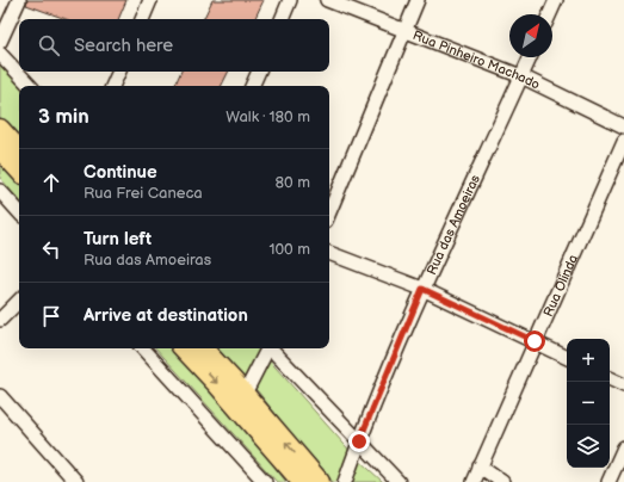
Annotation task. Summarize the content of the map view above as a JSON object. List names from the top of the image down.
{
  "streets": {
    "street": ["Rua Pinheiro Machado", "Rua das Amoeiras", "Rua Olinda"]
  },
  "crossings": [
    ["Rua Pinheiro Machado", "Rua das Amoeiras"]
  ],
  "north": "top right",
  "page": {
    "search": "Search here",
    "heading": ["3 min", "Walk · 180 m"],
    "list": [
      ["Continue", "Rua Frei Caneca", "80 m"],
      ["Turn left", "Rua das Amoeiras", "100 m"],
      "Arrive at destination"
    ],
    "map_buttons": ["+", "−"]
  }
}
